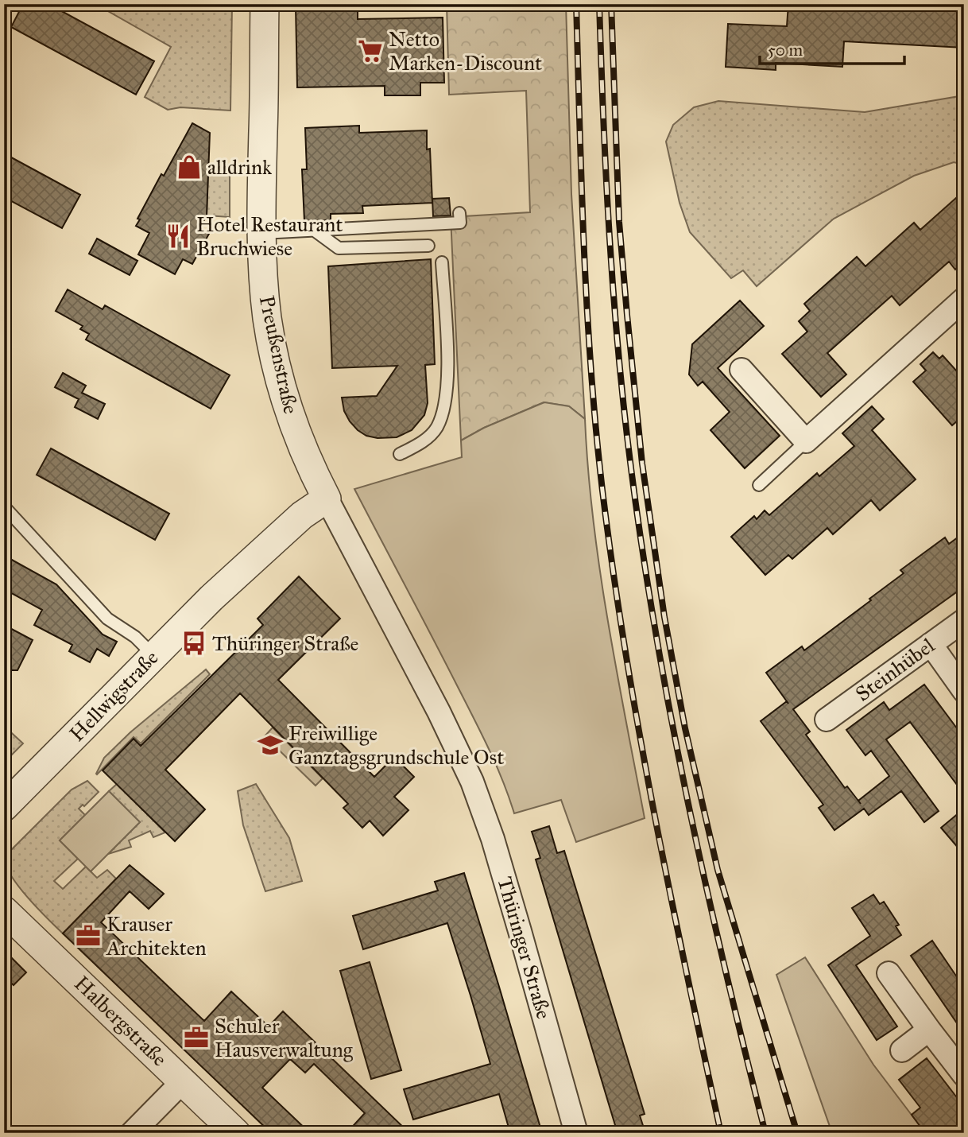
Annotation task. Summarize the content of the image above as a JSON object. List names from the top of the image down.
{
  "streets": {
    "street": [
      "Preußenstraße",
      "Steinhübel",
      "Hellwigstraße",
      "Thüringer Straße",
      "Halbergstraße"
    ]
  },
  "crossings": [
    ["Preußenstraße", "Hellwigstraße"],
    ["Preußenstraße", "Thüringer Straße"],
    ["Hellwigstraße", "Thüringer Straße"]
  ],
  "places": {
    "supermarket": ["Netto Marken-Discount"],
    "shop": ["alldrink"],
    "restaurant": ["Hotel Restaurant Bruchwiese"],
    "bus stop": ["Thüringer Straße"],
    "school or university": ["Freiwillige Ganztagsgrundschule Ost"],
    "office": ["Krauser Architekten", "Schuler Hausverwaltung"]
  },
  "scale_bar": "50 m"
}
